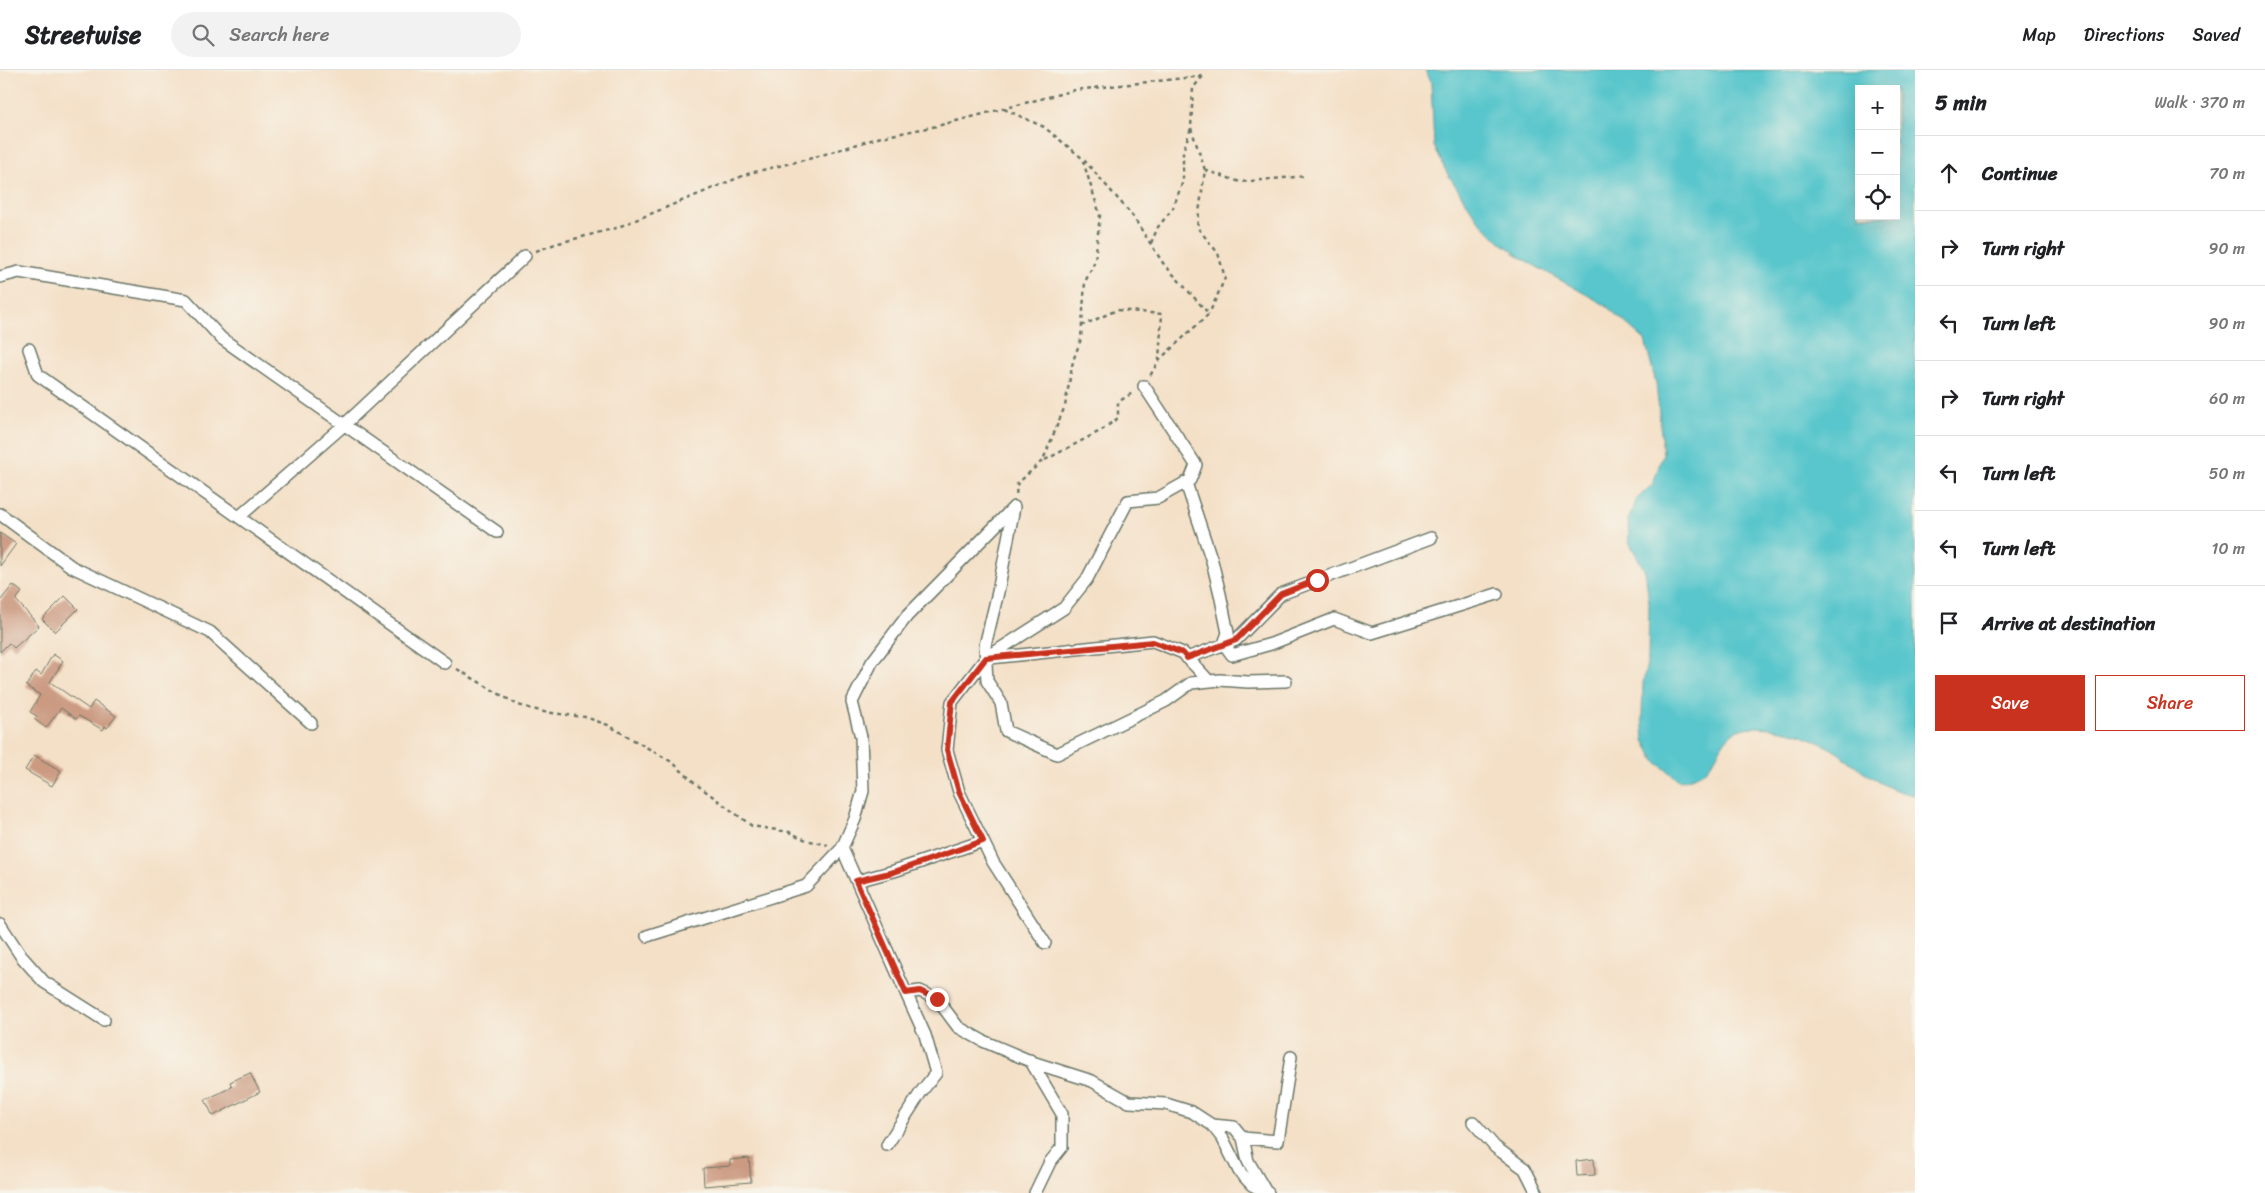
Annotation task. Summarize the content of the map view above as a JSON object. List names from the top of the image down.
{
  "page": {
    "header": "Streetwise",
    "search": "Search here",
    "nav": ["Map", "Directions", "Saved"],
    "heading": ["5 min", "Walk · 370 m"],
    "map_buttons": ["+", "−"],
    "list": [
      ["Continue", "70 m"],
      ["Turn right", "90 m"],
      ["Turn left", "90 m"],
      ["Turn right", "60 m"],
      ["Turn left", "50 m"],
      ["Turn left", "10 m"],
      "Arrive at destination"
    ],
    "buttons": ["Save", "Share"]
  }
}
